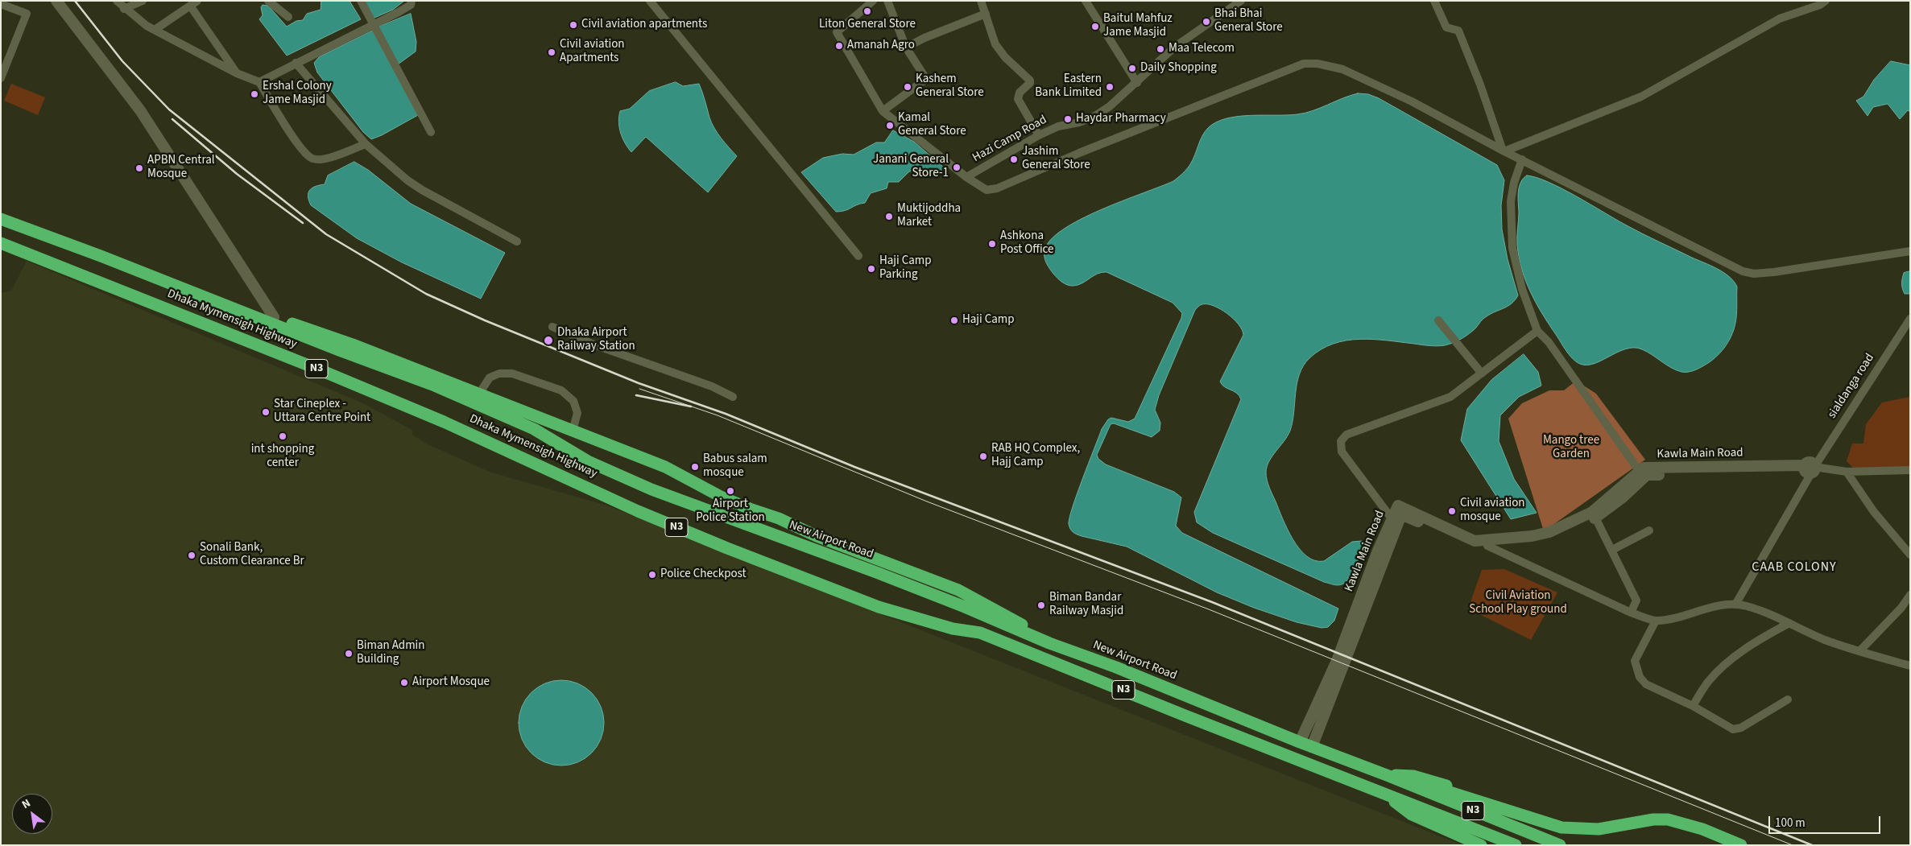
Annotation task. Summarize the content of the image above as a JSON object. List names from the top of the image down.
{
  "streets": {
    "highway": ["Dhaka Mymensigh Highway", "N3", "New Airport Road"],
    "street": ["Hazi Camp Road", "sialdanga road", "Kawla Main Road"]
  },
  "crossings": [
    ["Dhaka Mymensigh Highway", "N3"],
    ["Dhaka Mymensigh Highway", "New Airport Road"],
    ["sialdanga road", "Kawla Main Road"],
    ["Kawla Main Road", "New Airport Road"]
  ],
  "districts": ["CAAB COLONY"],
  "parks": ["Mango tree Garden", "Civil Aviation School Play ground"],
  "places": [
    "Liton General Store",
    "Bhai Bhai General Store",
    "Civil aviation apartments",
    "Baitul Mahfuz Jame Masjid",
    "Amanah Agro",
    "Maa Telecom",
    "Civil aviation Apartments",
    "Daily Shopping",
    "Kashem General Store",
    "Eastern Bank Limited",
    "Ershal Colony Jame Masjid",
    "Haydar Pharmacy",
    "Kamal General Store",
    "Jashim General Store",
    "Janani General Store-1",
    "APBN Central Mosque",
    "Muktijoddha Market",
    "Ashkona Post Office",
    "Haji Camp Parking",
    "Haji Camp",
    "Dhaka Airport Railway Station",
    "Star Cineplex - Uttara Centre Point",
    "int shopping center",
    "RAB HQ Complex, Hajj Camp",
    "Babus salam mosque",
    "Airport Police Station",
    "Civil aviation mosque",
    "Sonali Bank, Custom Clearance Br",
    "Police Checkpost",
    "Biman Bandar Railway Masjid",
    "Biman Admin Building",
    "Airport Mosque"
  ],
  "scale_bar": "100 m",
  "north": "top left"
}
